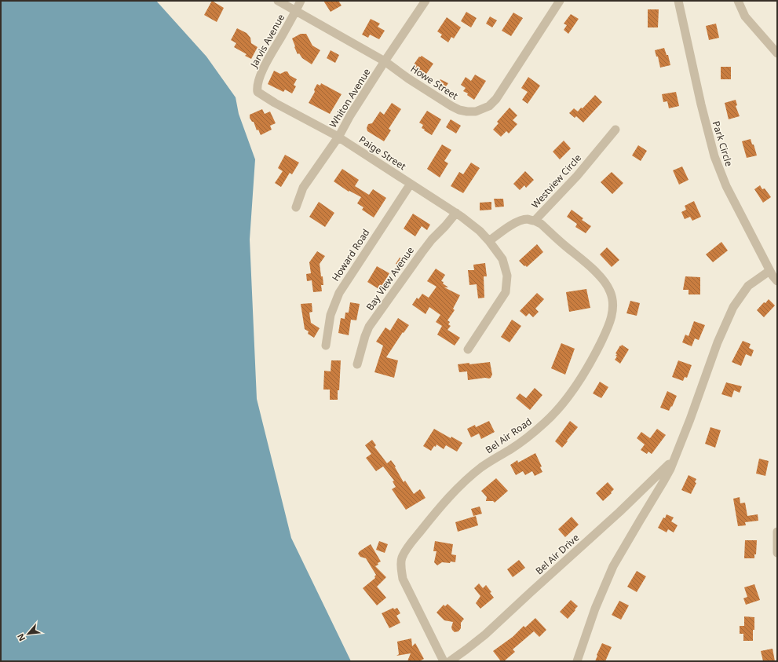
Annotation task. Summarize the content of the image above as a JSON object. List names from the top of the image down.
{
  "streets": {
    "street": [
      "Jarvis Avenue",
      "Howe Street",
      "Whiton Avenue",
      "Park Circle",
      "Paige Street",
      "Westview Circle",
      "Howard Road",
      "Bay View Avenue",
      "Bel Air Road",
      "Bel Air Drive"
    ]
  },
  "crossings": [
    ["Jarvis Avenue", "Howe Street"],
    ["Jarvis Avenue", "Paige Street"],
    ["Howe Street", "Whiton Avenue"],
    ["Whiton Avenue", "Paige Street"],
    ["Paige Street", "Westview Circle"],
    ["Paige Street", "Howard Road"],
    ["Paige Street", "Bay View Avenue"],
    ["Westview Circle", "Bel Air Road"]
  ],
  "north": "bottom left"
}
